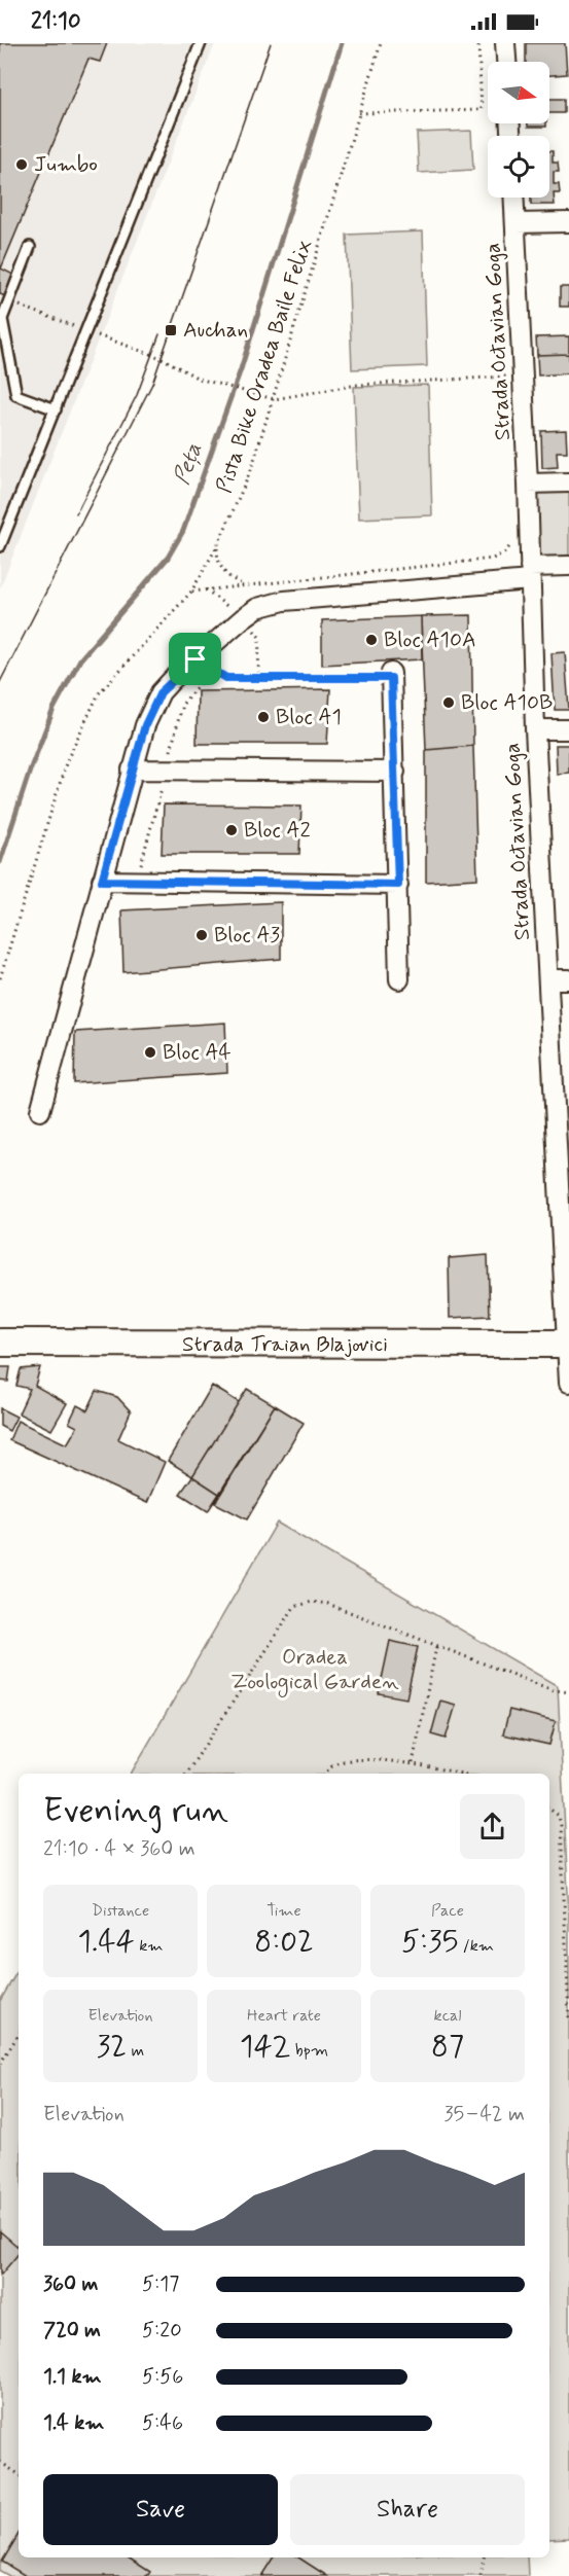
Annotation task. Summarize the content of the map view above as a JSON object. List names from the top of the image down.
{
  "streets": {
    "street": ["Strada Octavian Goga", "Strada Traian Blajovici"],
    "path": ["Pista Bike Oradea Baile Felix"]
  },
  "crossings": [
    ["Strada Octavian Goga", "Strada Traian Blajovici"]
  ],
  "water": ["Peța"],
  "parks": ["Oradea Zoological Garden"],
  "places": {
    "other": [
      "Jumbo",
      "Bloc A10A",
      "Bloc A10B",
      "Bloc A1",
      "Bloc A2",
      "Bloc A3",
      "Bloc A4"
    ],
    "transit": ["Auchan"]
  },
  "north": "right",
  "page": {
    "status": "21:10",
    "heading": ["Evening run", "21:10 · 4 × 360 m"],
    "stats": [
      ["Distance", "1.44 km"],
      ["Time", "8:02"],
      ["Pace", "5:35 /km"],
      ["Elevation", "32 m"],
      ["Heart rate", "142 bpm"],
      ["kcal", "87"]
    ],
    "chart": ["Elevation", "35–42 m"],
    "list": [
      {
        "name": "360 m",
        "note": "5:17"
      },
      {
        "name": "720 m",
        "note": "5:20"
      },
      {
        "name": "1.1 km",
        "note": "5:56"
      },
      {
        "name": "1.4 km",
        "note": "5:46"
      }
    ],
    "buttons": ["Save", "Share"]
  }
}
